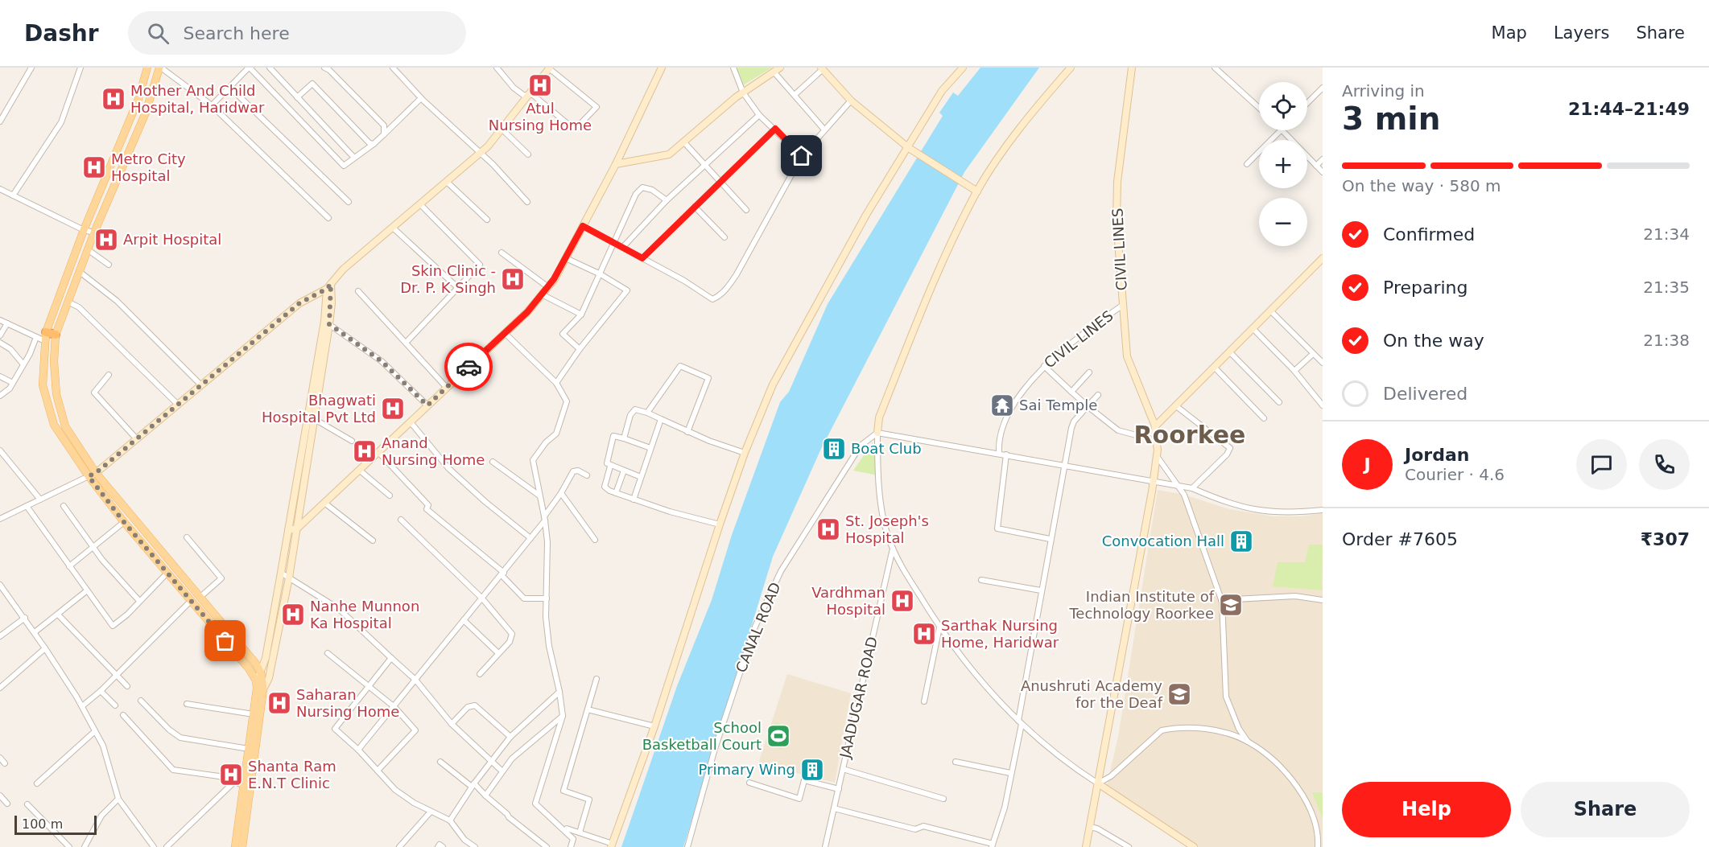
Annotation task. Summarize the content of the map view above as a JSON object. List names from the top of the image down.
{
  "streets": {
    "street": ["CIVIL LINES", "CANAL ROAD", "JAADUGAR ROAD"]
  },
  "districts": ["Roorkee"],
  "places": {
    "hospital": [
      "Atul Nursing Home",
      "Mother And Child Hospital, Haridwar",
      "Metro City Hospital",
      "Arpit Hospital",
      "Skin Clinic - Dr. P. K Singh",
      "Bhagwati Hospital Pvt Ltd",
      "Anand Nursing Home",
      "St. Joseph's Hospital",
      "Vardhman Hospital",
      "Nanhe Munnon Ka Hospital",
      "Sarthak Nursing Home, Haridwar",
      "Saharan Nursing Home",
      "Shanta Ram E.N.T Clinic"
    ],
    "temple": ["Sai Temple"],
    "building": ["Boat Club", "Convocation Hall", "Primary Wing"],
    "school or university": ["Indian Institute of Technology Roorkee", "Anushruti Academy for the Deaf"],
    "sports": ["School Basketball Court"]
  },
  "scale_bar": "100 m",
  "page": {
    "header": "Dashr",
    "search": "Search here",
    "nav": ["Map", "Layers", "Share"],
    "heading": ["3 min", "Arriving in", "21:44–21:49"],
    "panel": [
      "Jordan",
      "Courier · 4.6",
      "Order #7605",
      "₹307"
    ],
    "map_buttons": ["+", "−"],
    "bar": "On the way · 580 m",
    "list": [
      ["Confirmed", "21:34"],
      ["Preparing", "21:35"],
      ["On the way", "21:38"],
      "Delivered"
    ],
    "round": "J",
    "buttons": ["Help", "Share"],
    "scale": "100 m"
  }
}
